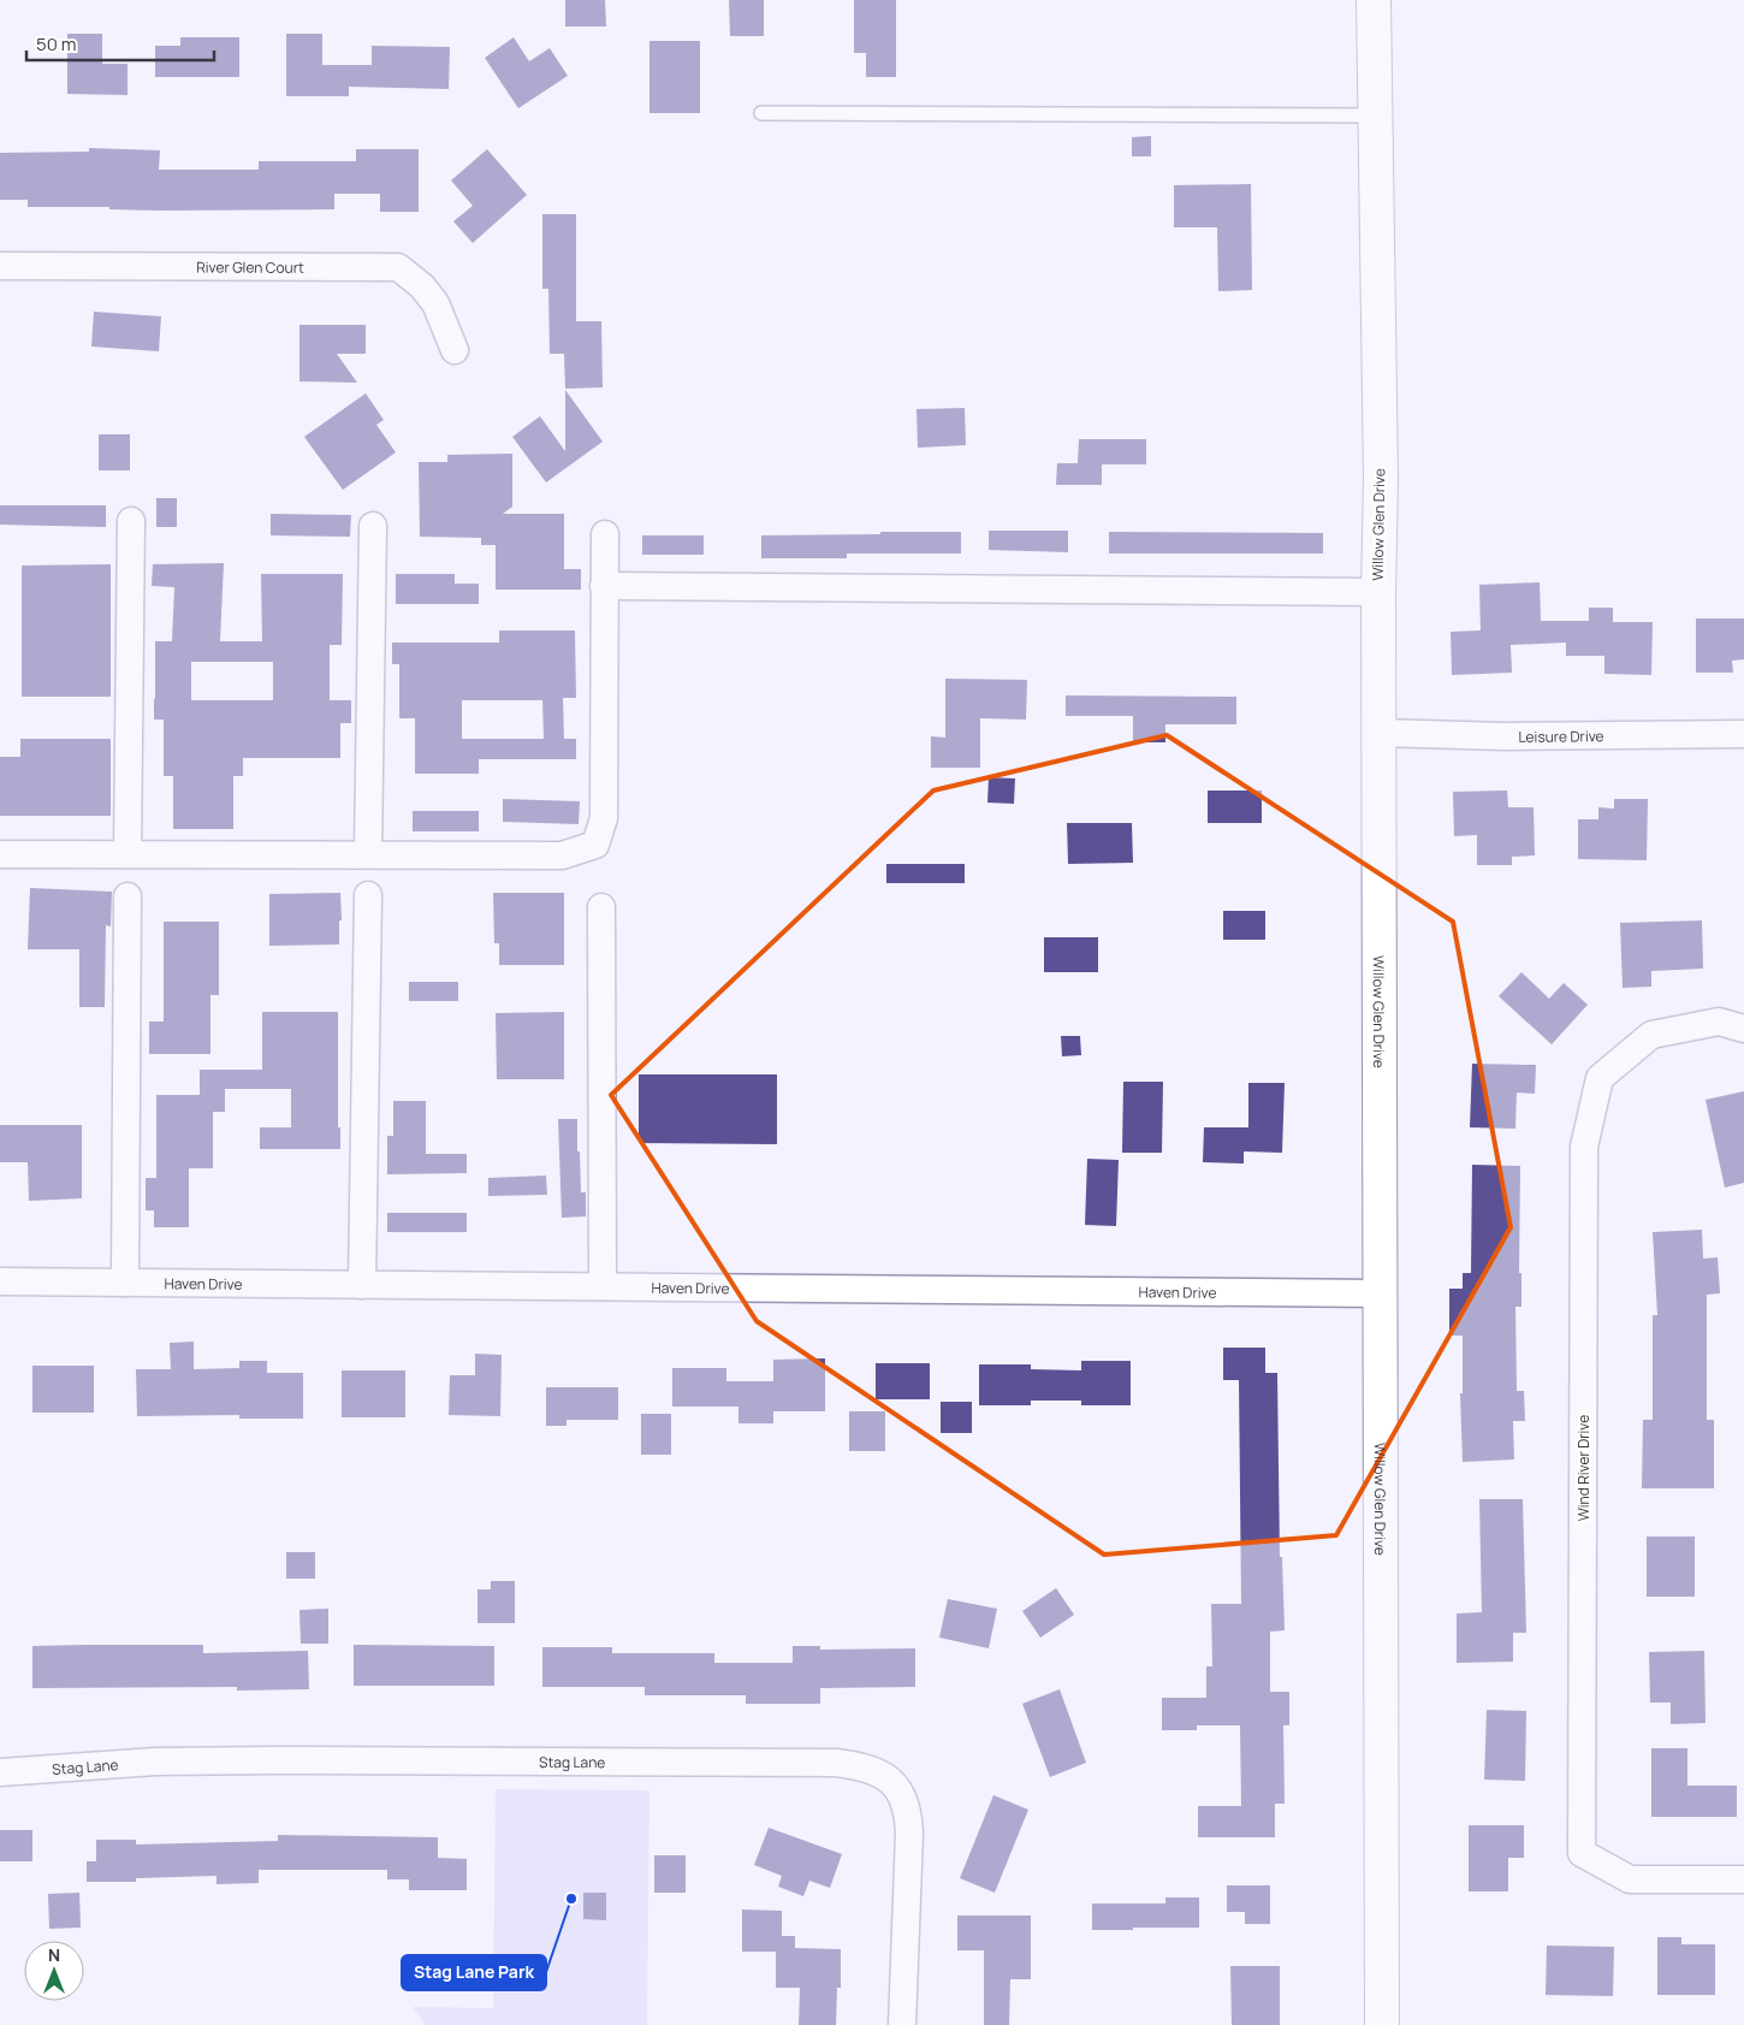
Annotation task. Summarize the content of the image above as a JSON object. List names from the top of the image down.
{
  "streets": {
    "main road": ["Willow Glen Drive"],
    "street": [
      "River Glen Court",
      "Leisure Drive",
      "Haven Drive",
      "Wind River Drive",
      "Stag Lane"
    ]
  },
  "crossings": [
    ["Willow Glen Drive", "Leisure Drive"],
    ["Willow Glen Drive", "Haven Drive"]
  ],
  "places": ["Stag Lane Park"],
  "scale_bar": "50 m",
  "north": "top"
}
